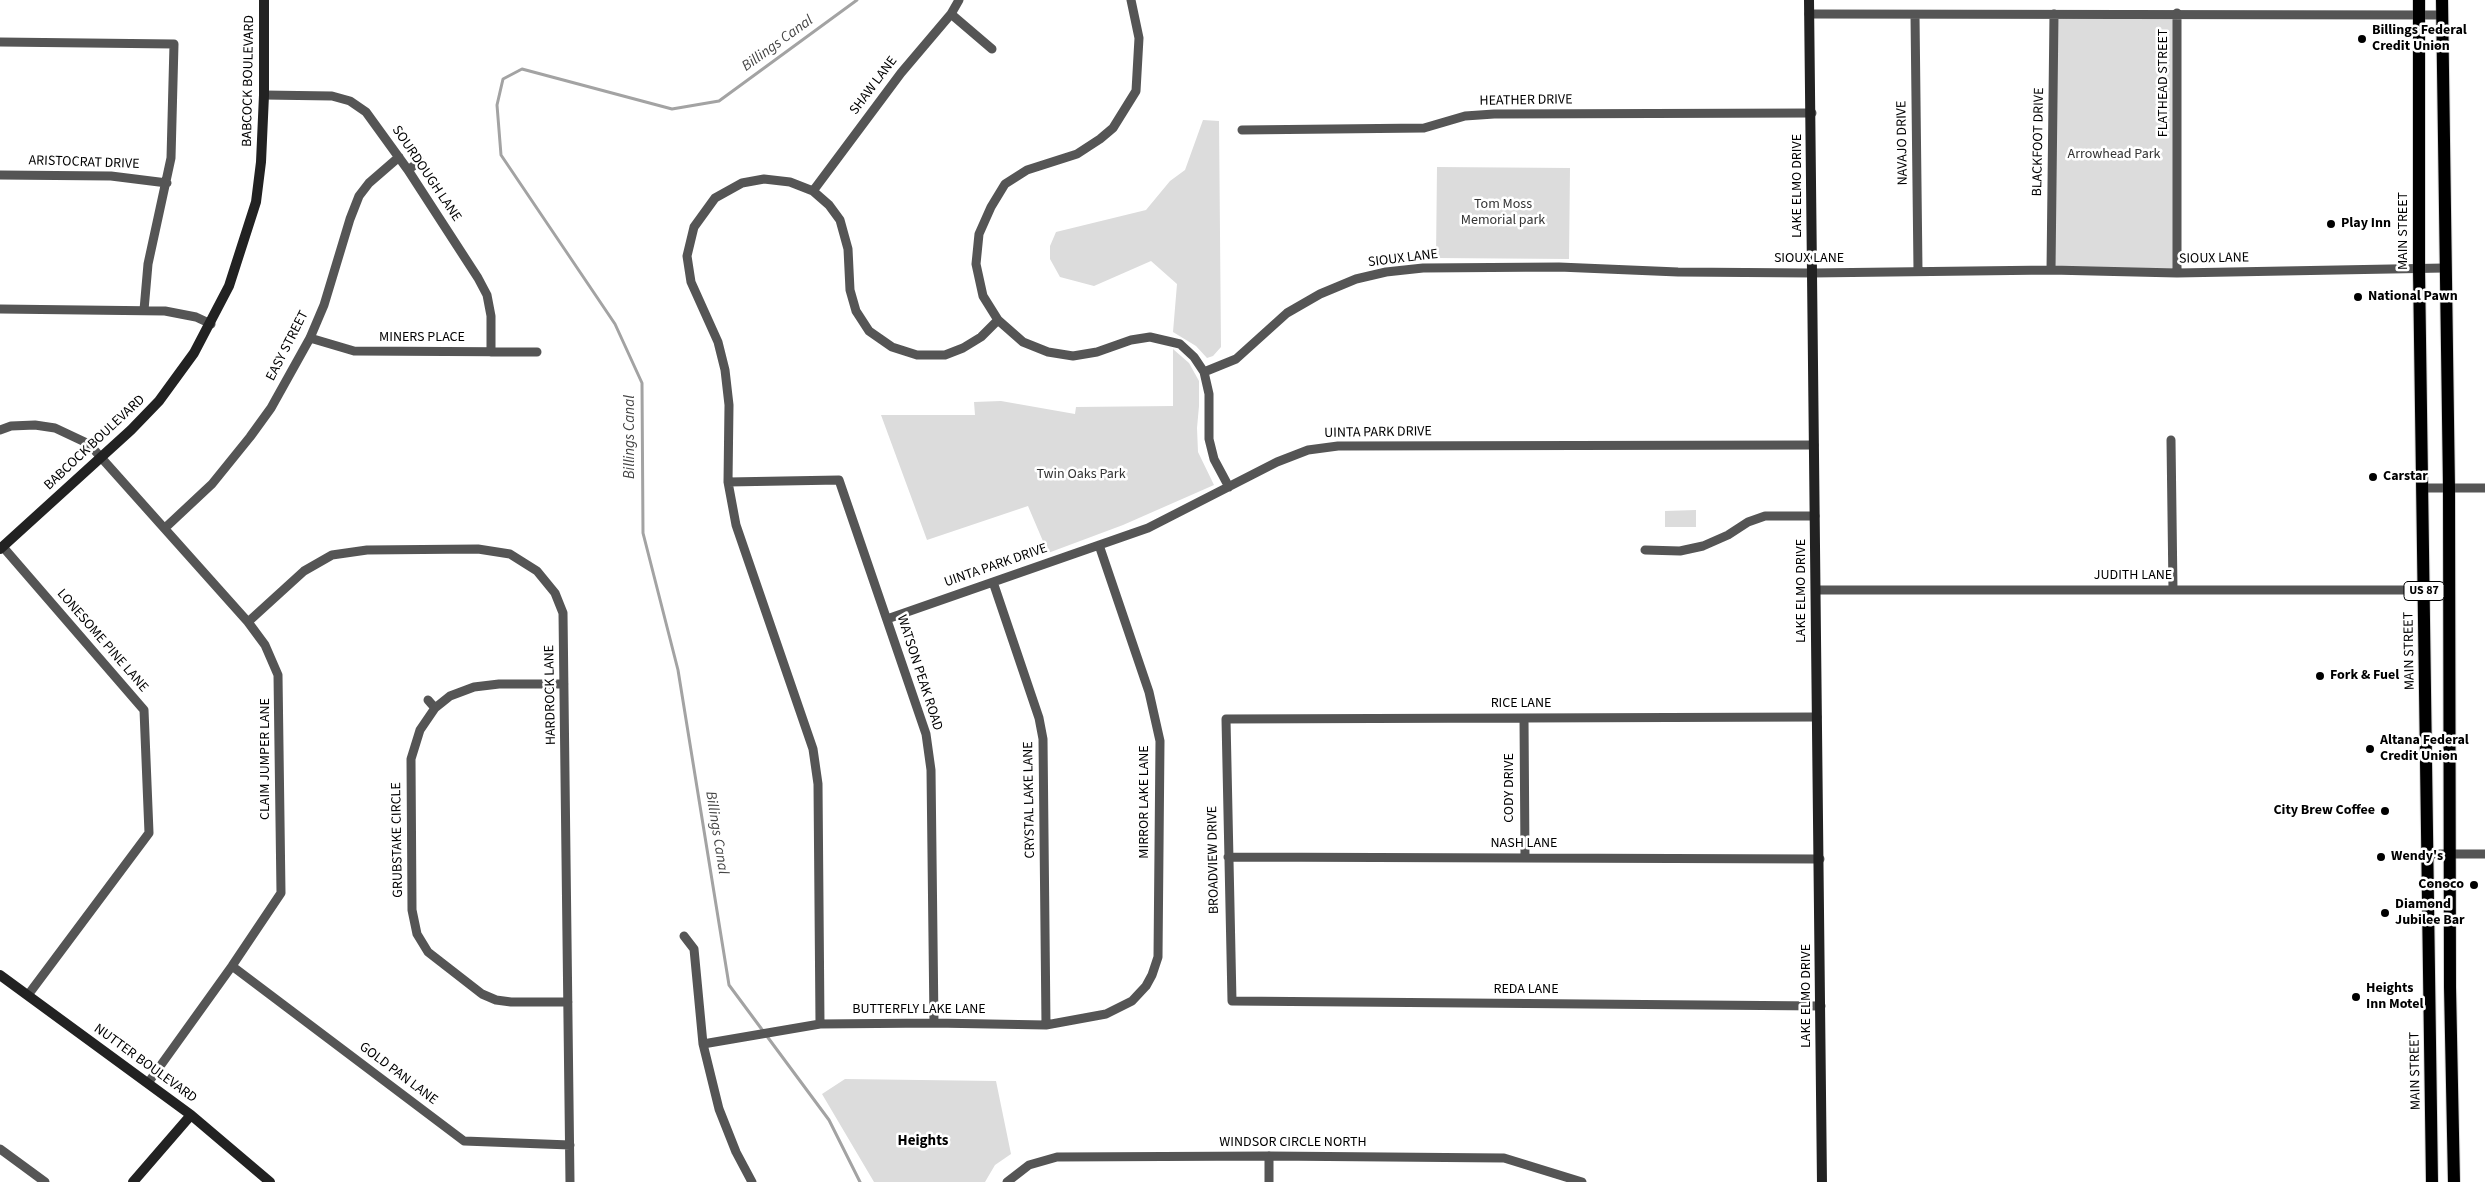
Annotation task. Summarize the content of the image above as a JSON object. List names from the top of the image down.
{
  "streets": {
    "main road": [
      "BABCOCK BOULEVARD",
      "LAKE ELMO DRIVE",
      "MAIN STREET",
      "US 87",
      "NUTTER BOULEVARD"
    ],
    "street": [
      "FLATHEAD STREET",
      "SHAW LANE",
      "HEATHER DRIVE",
      "BLACKFOOT DRIVE",
      "NAVAJO DRIVE",
      "ARISTOCRAT DRIVE",
      "SOURDOUGH LANE",
      "SIOUX LANE",
      "MINERS PLACE",
      "EASY STREET",
      "UINTA PARK DRIVE",
      "JUDITH LANE",
      "LONESOME PINE LANE",
      "WATSON PEAK ROAD",
      "HARDROCK LANE",
      "RICE LANE",
      "CLAIM JUMPER LANE",
      "CODY DRIVE",
      "CRYSTAL LAKE LANE",
      "MIRROR LAKE LANE",
      "GRUBSTAKE CIRCLE",
      "NASH LANE",
      "BROADVIEW DRIVE",
      "REDA LANE",
      "BUTTERFLY LAKE LANE",
      "GOLD PAN LANE",
      "WINDSOR CIRCLE NORTH"
    ]
  },
  "crossings": [
    ["BABCOCK BOULEVARD", "SOURDOUGH LANE"],
    ["BABCOCK BOULEVARD", "LONESOME PINE LANE"],
    ["BABCOCK BOULEVARD", "CLAIM JUMPER LANE"],
    ["FLATHEAD STREET", "SIOUX LANE"],
    ["HEATHER DRIVE", "LAKE ELMO DRIVE"],
    ["BLACKFOOT DRIVE", "SIOUX LANE"],
    ["NAVAJO DRIVE", "SIOUX LANE"],
    ["SOURDOUGH LANE", "MINERS PLACE"],
    ["SOURDOUGH LANE", "EASY STREET"],
    ["LAKE ELMO DRIVE", "SIOUX LANE"],
    ["LAKE ELMO DRIVE", "UINTA PARK DRIVE"],
    ["LAKE ELMO DRIVE", "JUDITH LANE"],
    ["LAKE ELMO DRIVE", "RICE LANE"],
    ["LAKE ELMO DRIVE", "NASH LANE"],
    ["LAKE ELMO DRIVE", "REDA LANE"],
    ["MAIN STREET", "SIOUX LANE"],
    ["MAIN STREET", "JUDITH LANE"],
    ["SIOUX LANE", "US 87"],
    ["MINERS PLACE", "EASY STREET"],
    ["EASY STREET", "CLAIM JUMPER LANE"],
    ["UINTA PARK DRIVE", "WATSON PEAK ROAD"],
    ["UINTA PARK DRIVE", "CRYSTAL LAKE LANE"],
    ["UINTA PARK DRIVE", "MIRROR LAKE LANE"],
    ["JUDITH LANE", "US 87"],
    ["LONESOME PINE LANE", "NUTTER BOULEVARD"],
    ["WATSON PEAK ROAD", "BUTTERFLY LAKE LANE"],
    ["HARDROCK LANE", "CLAIM JUMPER LANE"],
    ["HARDROCK LANE", "GRUBSTAKE CIRCLE"],
    ["HARDROCK LANE", "GOLD PAN LANE"],
    ["RICE LANE", "CODY DRIVE"],
    ["RICE LANE", "BROADVIEW DRIVE"],
    ["CLAIM JUMPER LANE", "NUTTER BOULEVARD"],
    ["CLAIM JUMPER LANE", "GOLD PAN LANE"],
    ["CODY DRIVE", "NASH LANE"],
    ["CRYSTAL LAKE LANE", "BUTTERFLY LAKE LANE"],
    ["MIRROR LAKE LANE", "BUTTERFLY LAKE LANE"],
    ["NASH LANE", "BROADVIEW DRIVE"],
    ["BROADVIEW DRIVE", "REDA LANE"]
  ],
  "districts": ["Heights"],
  "water": ["Billings Canal"],
  "parks": ["Arrowhead Park", "Tom Moss Memorial park", "Twin Oaks Park"],
  "places": [
    "Billings Federal Credit Union",
    "Play Inn",
    "National Pawn",
    "Carstar",
    "Fork & Fuel",
    "Altana Federal Credit Union",
    "City Brew Coffee",
    "Wendy's",
    "Conoco",
    "Diamond Jubilee Bar",
    "Heights Inn Motel"
  ]
}
